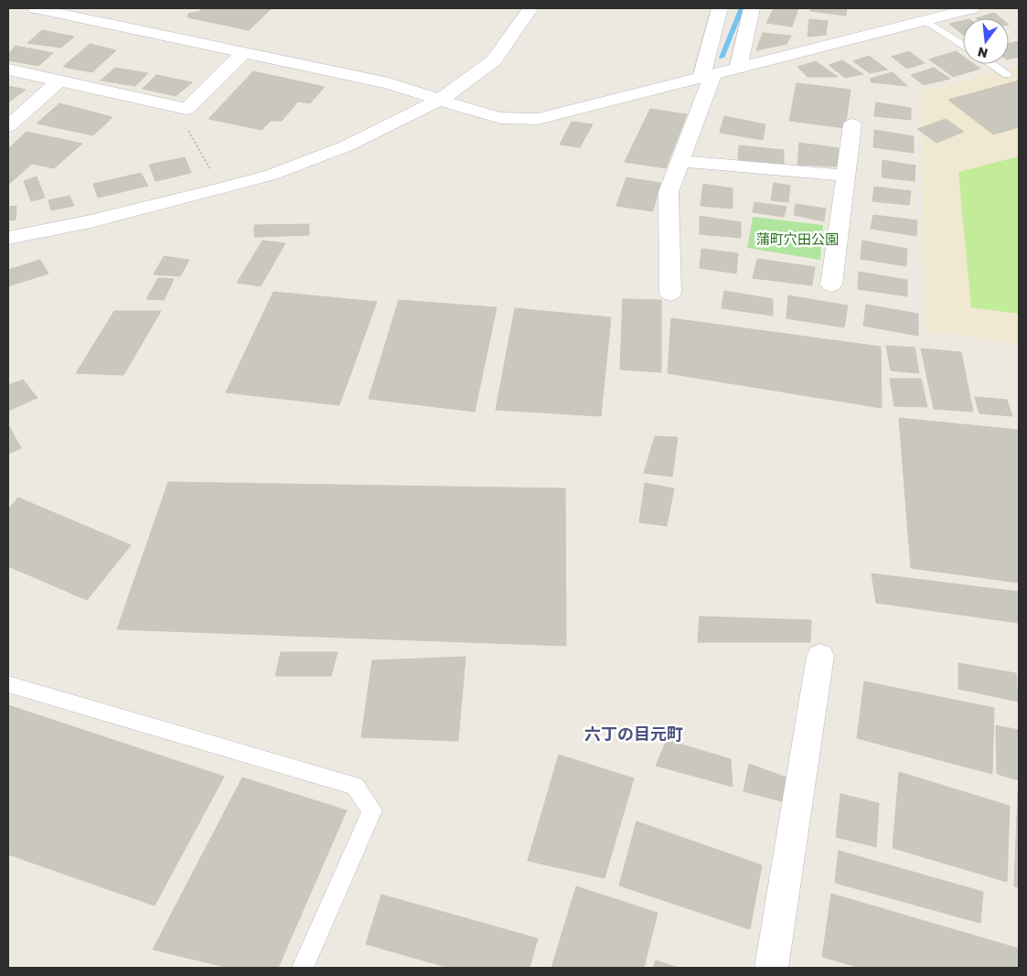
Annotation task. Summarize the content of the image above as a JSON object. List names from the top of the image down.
{
  "districts": ["六丁の目元町"],
  "parks": ["蒲町穴田公園"],
  "north": "bottom"
}
